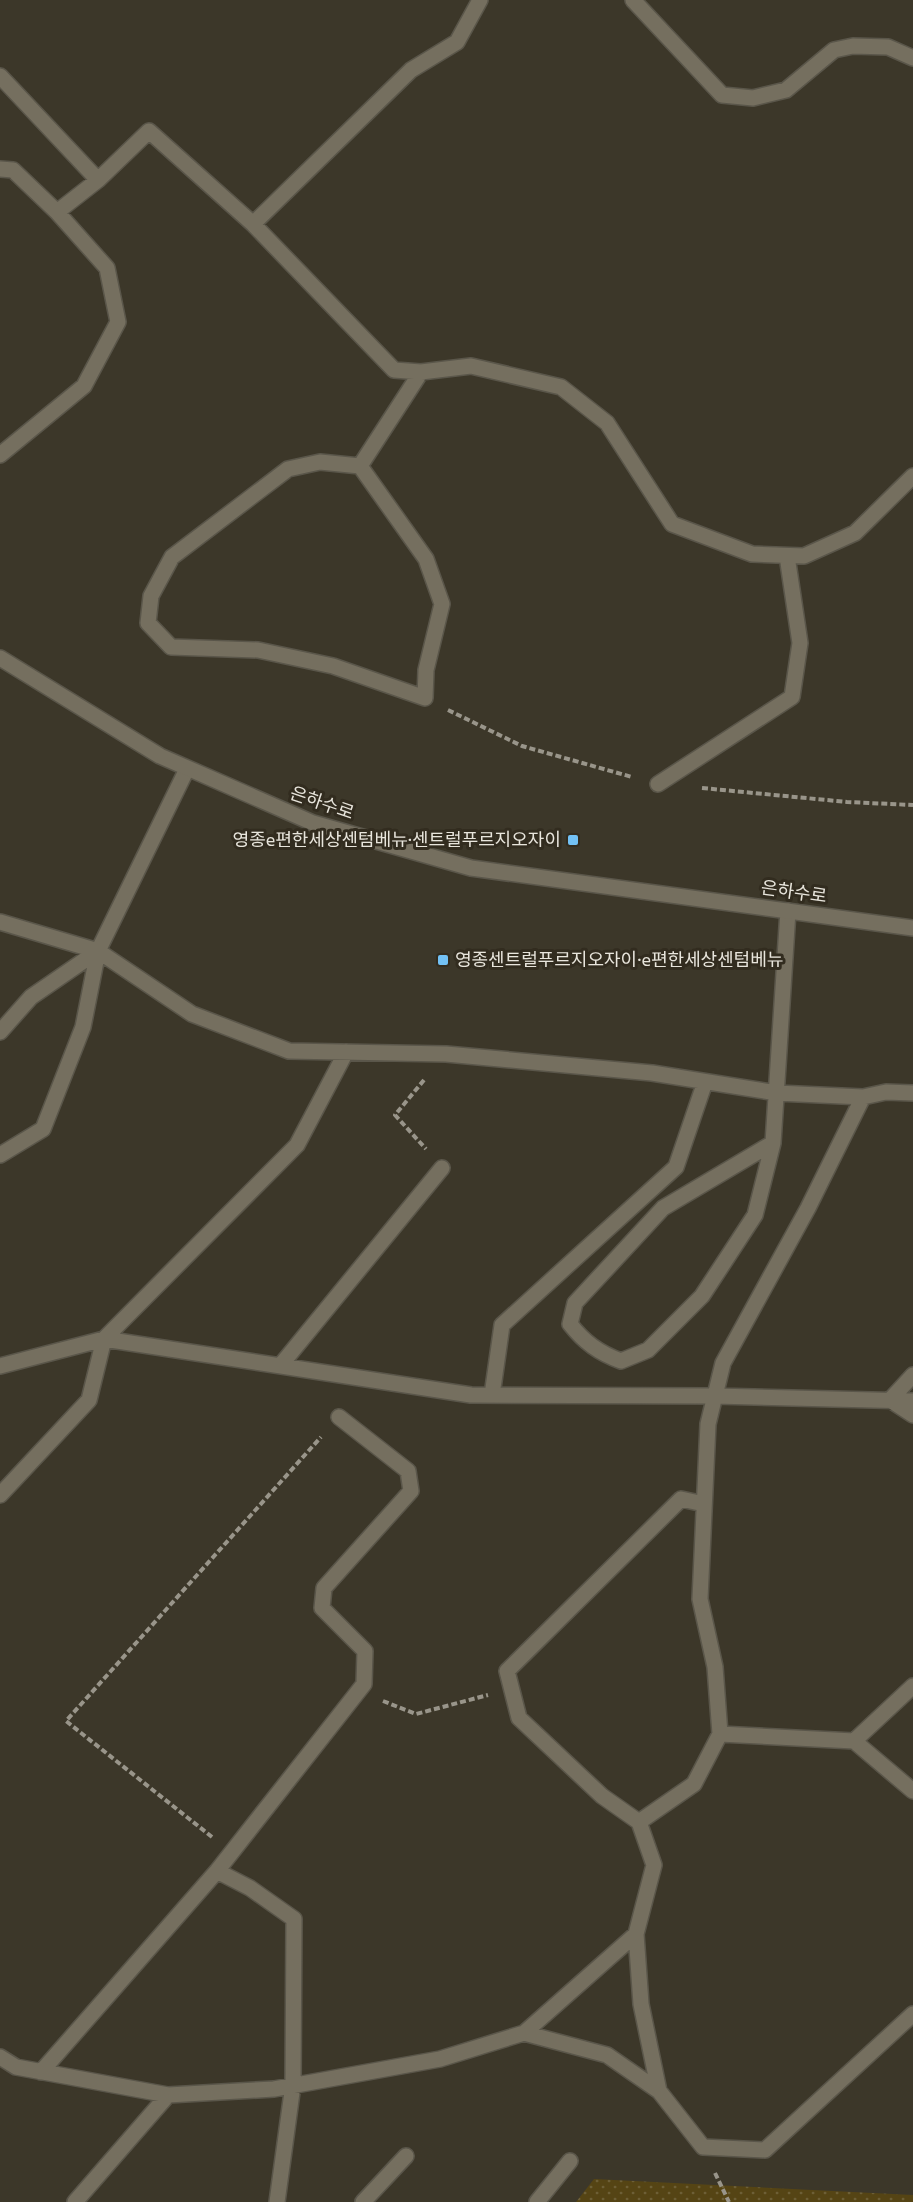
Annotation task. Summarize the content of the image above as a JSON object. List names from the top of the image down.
{
  "streets": {
    "street": ["은하수로"]
  },
  "places": {
    "transit": ["영종e편한세상센텀베뉴·센트럴푸르지오자이", "영종센트럴푸르지오자이·e편한세상센텀베뉴"]
  }
}
